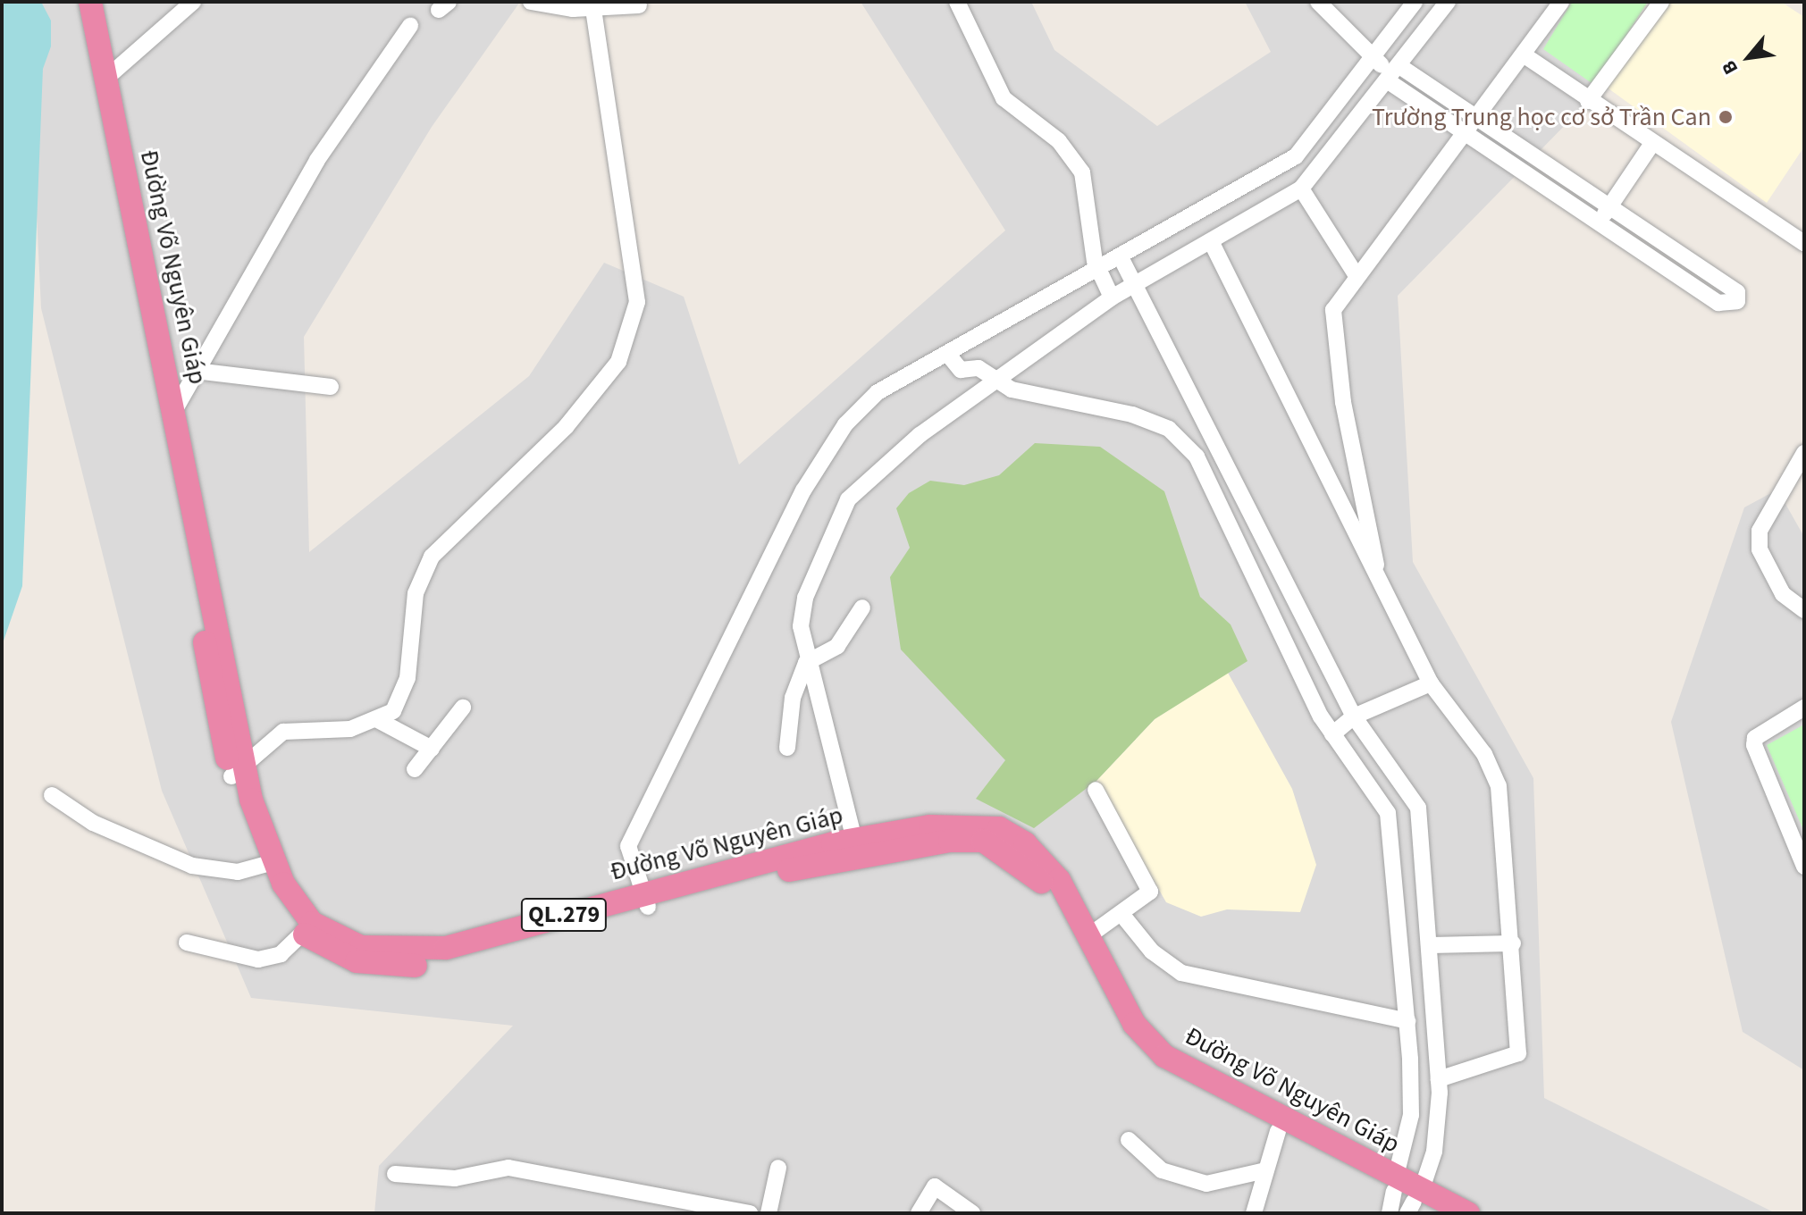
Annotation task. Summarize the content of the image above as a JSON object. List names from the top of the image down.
{
  "streets": {
    "highway": ["Đường Võ Nguyên Giáp", "QL.279"]
  },
  "crossings": [
    ["Đường Võ Nguyên Giáp", "QL.279"]
  ],
  "places": ["Trường Trung học cơ sở Trần Can"],
  "north": "bottom left"
}
